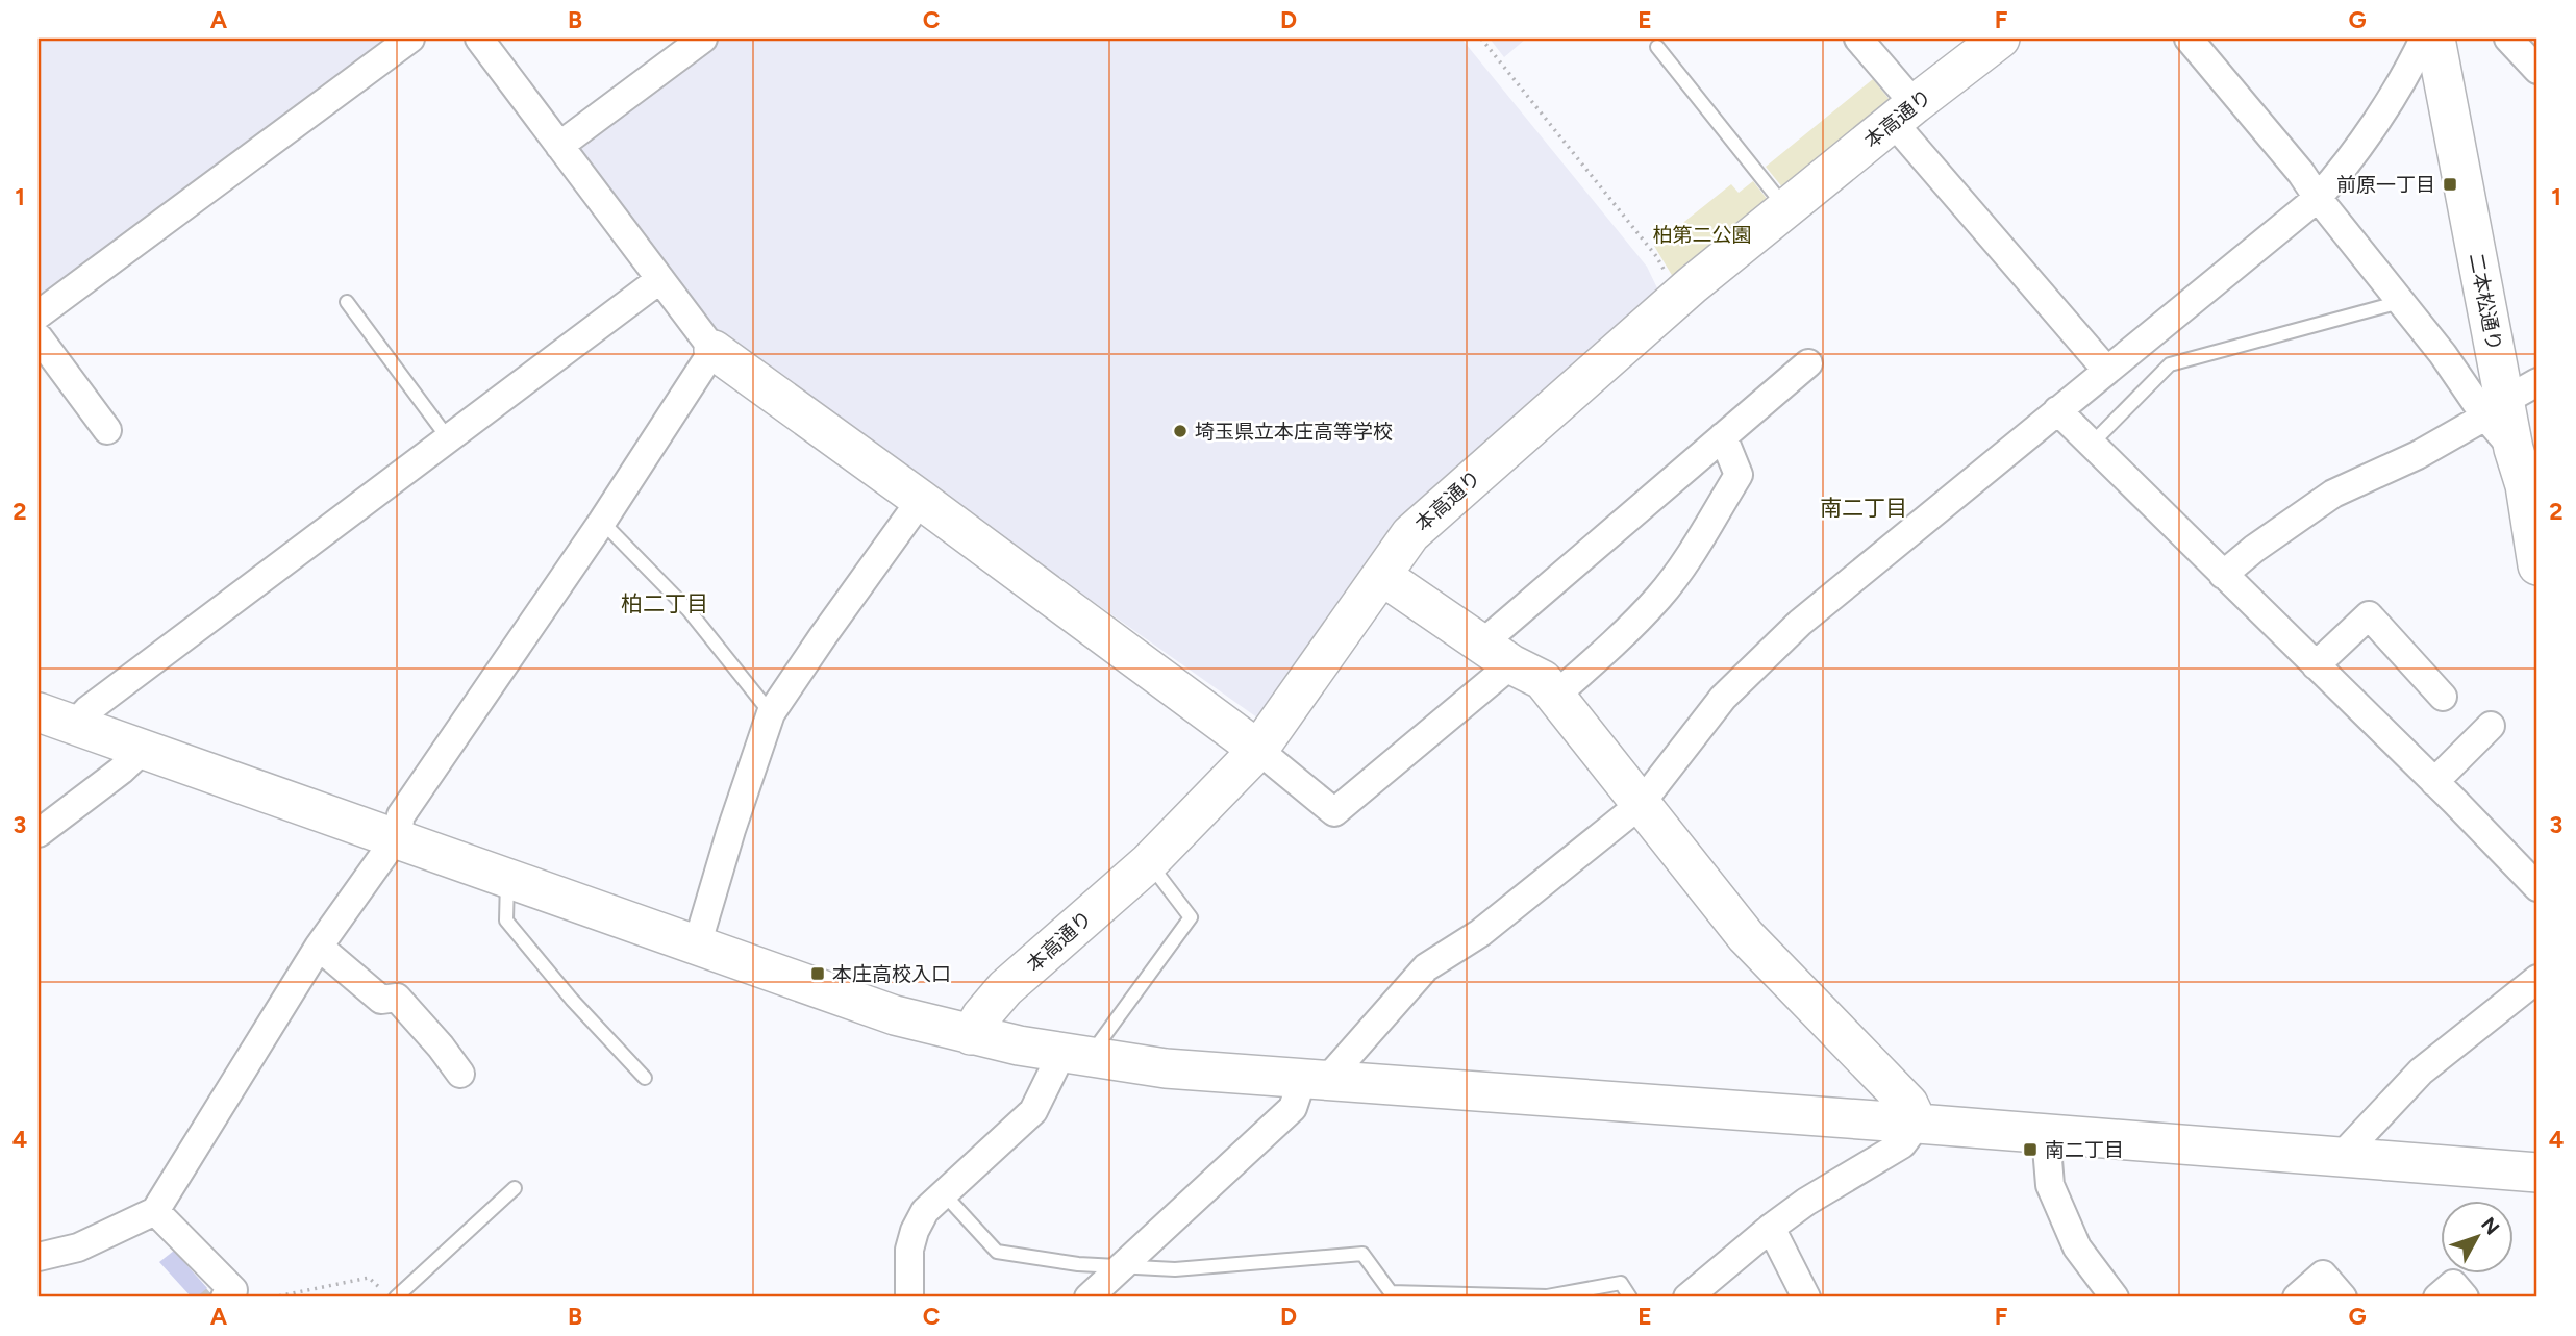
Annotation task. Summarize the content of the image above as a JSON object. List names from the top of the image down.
{
  "streets": {
    "street": ["本高通り", "二本松通り"]
  },
  "districts": ["南二丁目", "柏二丁目"],
  "parks": ["柏第二公園"],
  "places": {
    "transit": ["前原一丁目", "本庄高校入口", "南二丁目"],
    "other": ["埼玉県立本庄高等学校"]
  },
  "north": "top right",
  "grid": {
    "columns": [
      "A",
      "B",
      "C",
      "D",
      "E",
      "F",
      "G"
    ],
    "rows": [
      "1",
      "2",
      "3",
      "4"
    ]
  }
}
